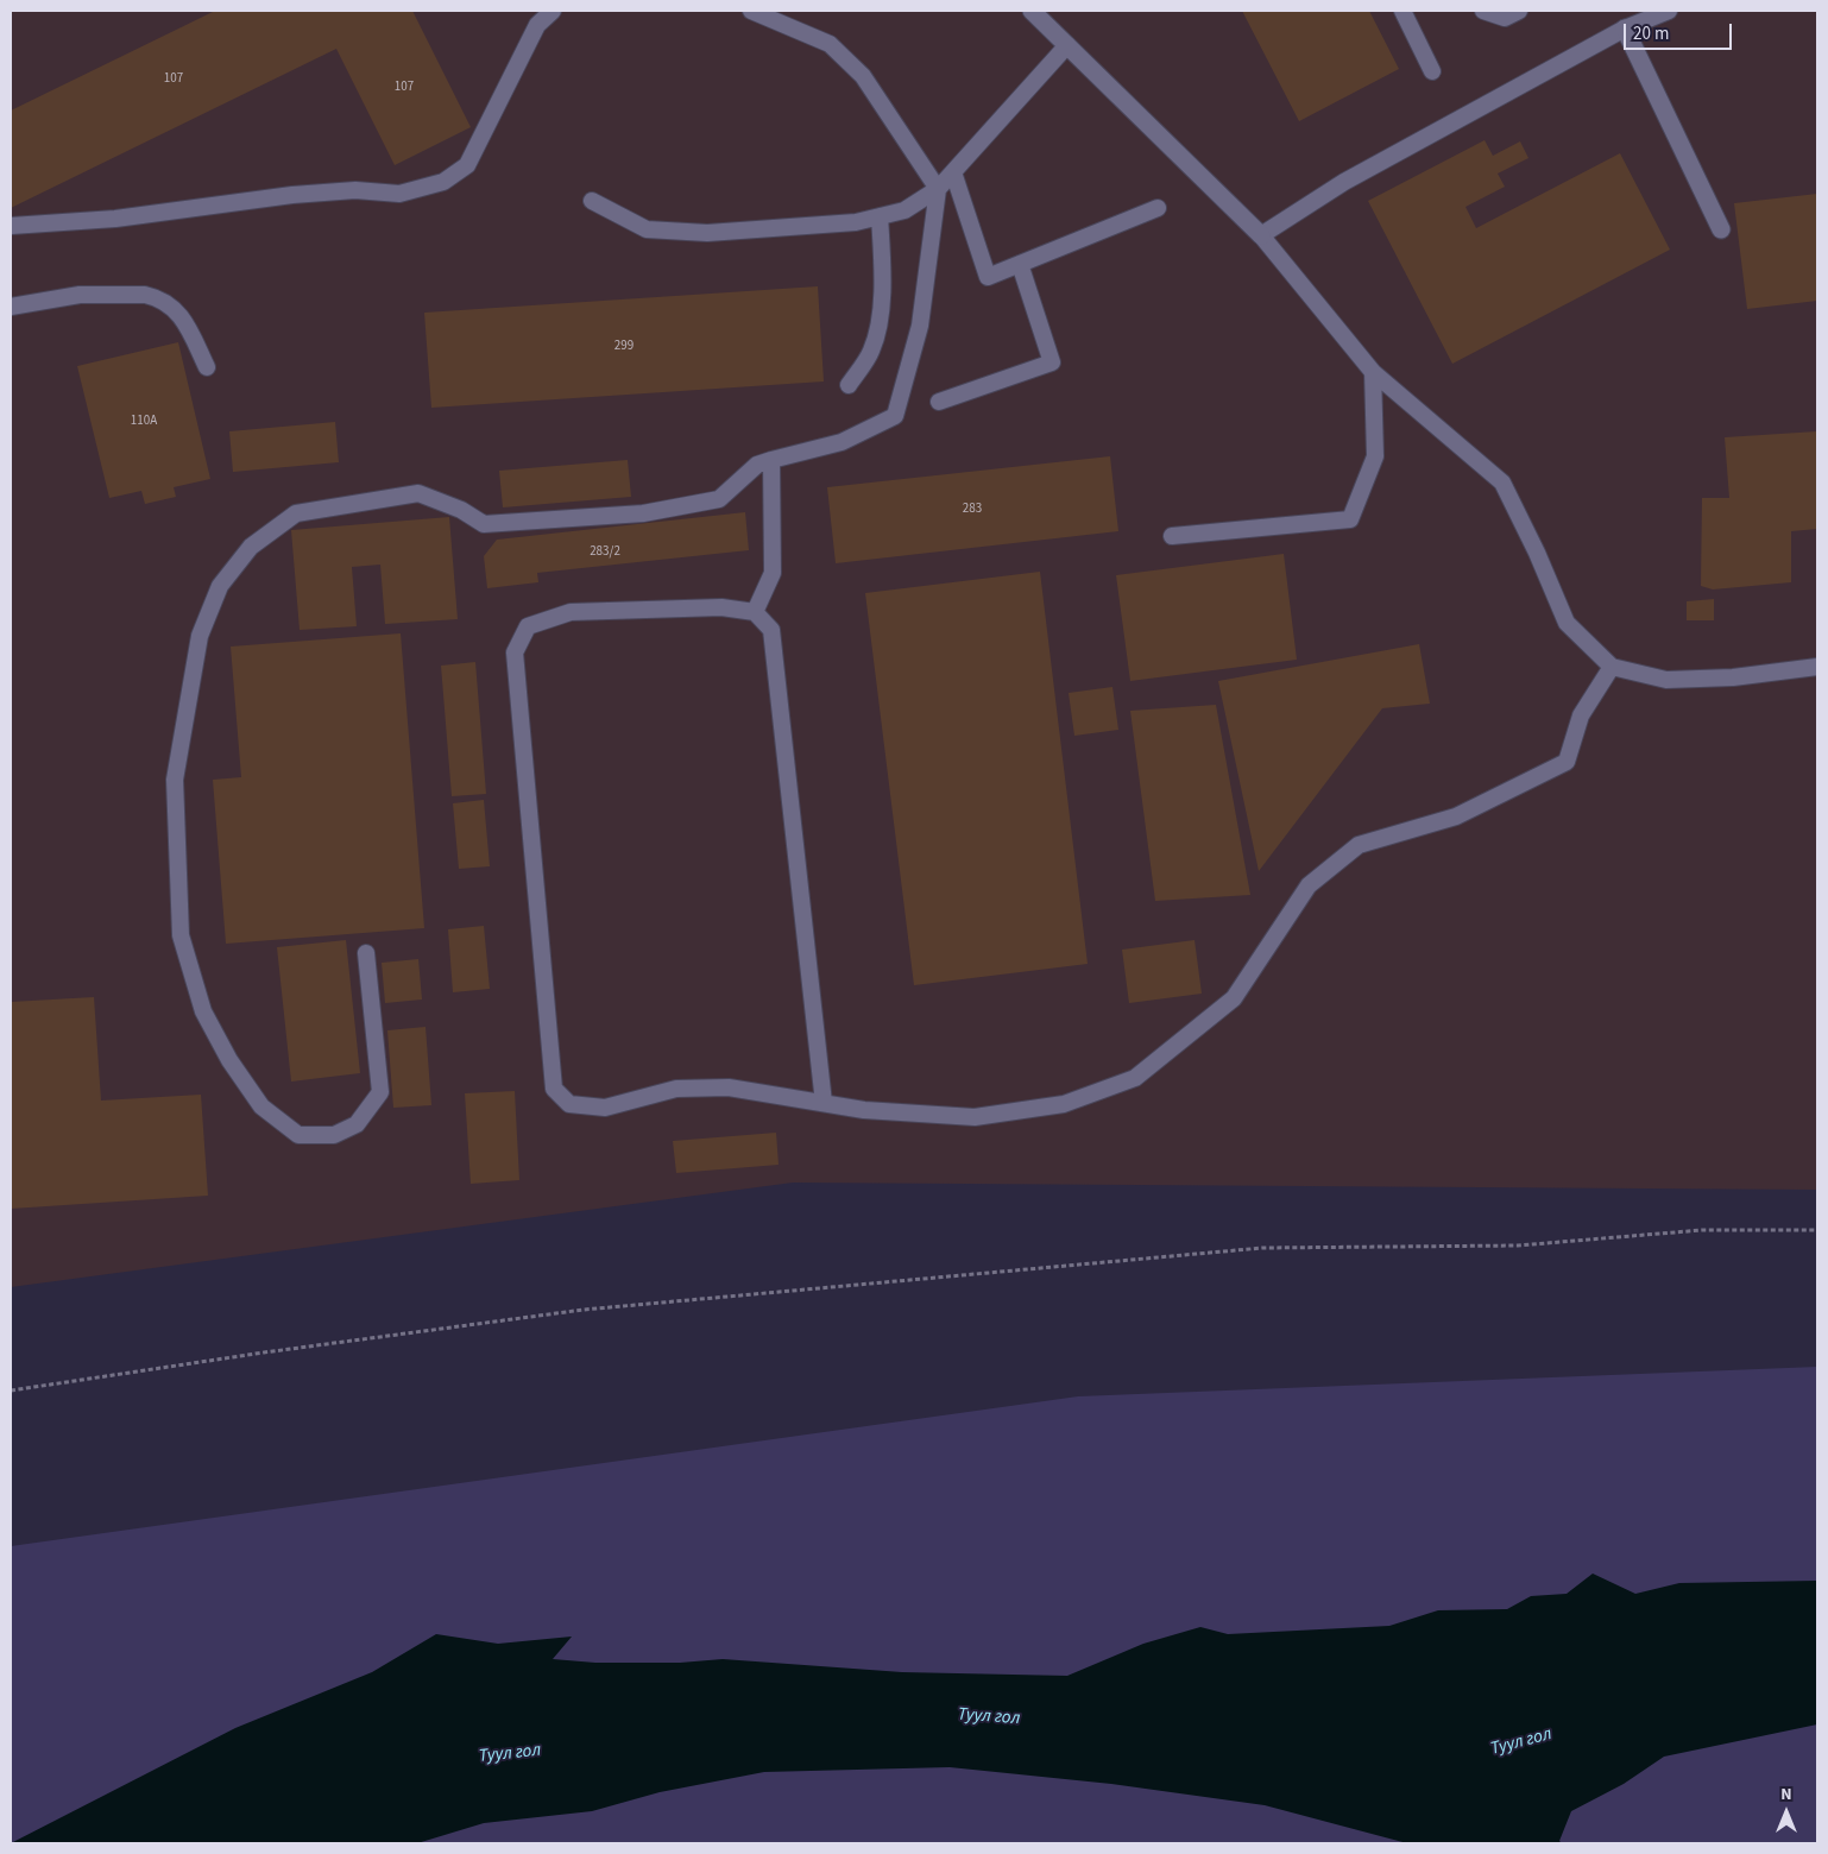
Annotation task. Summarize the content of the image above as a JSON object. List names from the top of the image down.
{
  "water": ["Туул гол"],
  "house_numbers": [
    "107",
    "107",
    "299",
    "110А",
    "283",
    "283/2"
  ],
  "scale_bar": "20 m",
  "north": "top"
}
